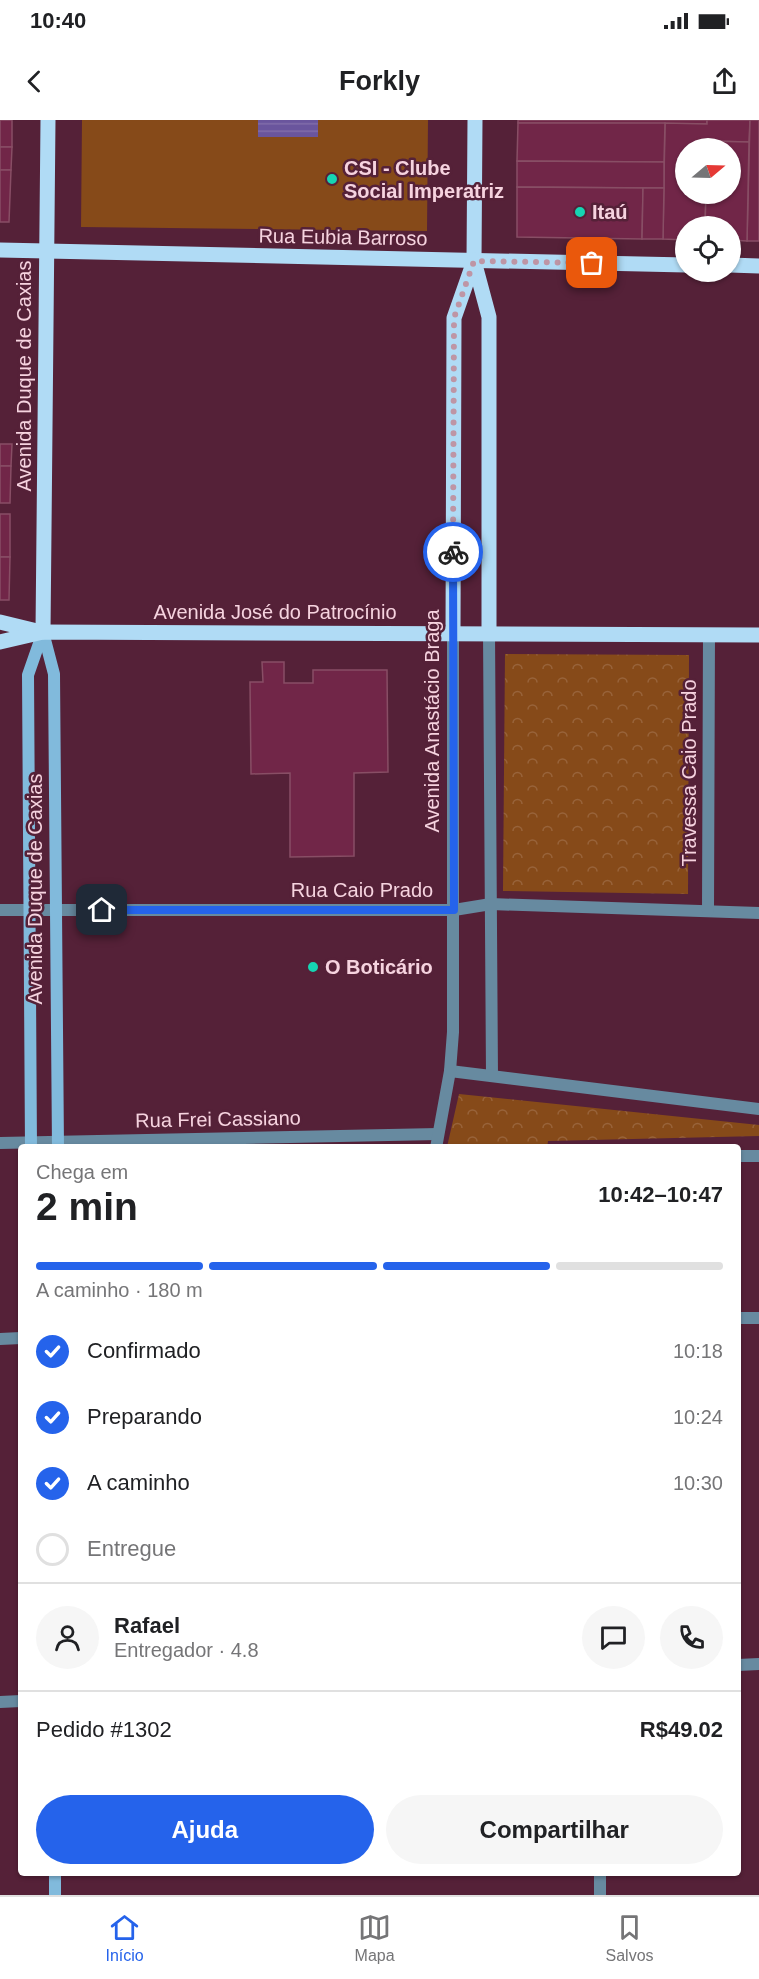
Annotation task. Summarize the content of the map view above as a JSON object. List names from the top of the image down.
{
  "streets": {
    "main road": [
      "Rua Eubia Barroso",
      "Avenida Duque de Caxias",
      "Avenida José do Patrocínio",
      "Avenida Anastácio Braga"
    ],
    "street": ["Travessa Caio Prado", "Rua Caio Prado", "Rua Frei Cassiano"]
  },
  "crossings": [
    ["Rua Eubia Barroso", "Avenida Duque de Caxias"],
    ["Rua Eubia Barroso", "Avenida Anastácio Braga"],
    ["Avenida Duque de Caxias", "Avenida José do Patrocínio"],
    ["Avenida Duque de Caxias", "Rua Caio Prado"],
    ["Avenida José do Patrocínio", "Avenida Anastácio Braga"],
    ["Avenida José do Patrocínio", "Travessa Caio Prado"],
    ["Avenida Anastácio Braga", "Rua Caio Prado"],
    ["Avenida Anastácio Braga", "Rua Frei Cassiano"],
    ["Travessa Caio Prado", "Rua Caio Prado"]
  ],
  "places": ["CSI - Clube Social Imperatriz", "Itaú", "O Boticário"],
  "north": "right",
  "page": {
    "status": "10:40",
    "header": "Forkly",
    "heading": ["2 min", "Chega em", "10:42–10:47"],
    "panel": [
      "Rafael",
      "Entregador · 4.8",
      "Pedido #1302",
      "R$49.02"
    ],
    "bar": "A caminho · 180 m",
    "list": [
      ["Confirmado", "10:18"],
      ["Preparando", "10:24"],
      ["A caminho", "10:30"],
      "Entregue"
    ],
    "buttons": ["Ajuda", "Compartilhar"],
    "tabs": ["Início", "Mapa", "Salvos"]
  }
}
